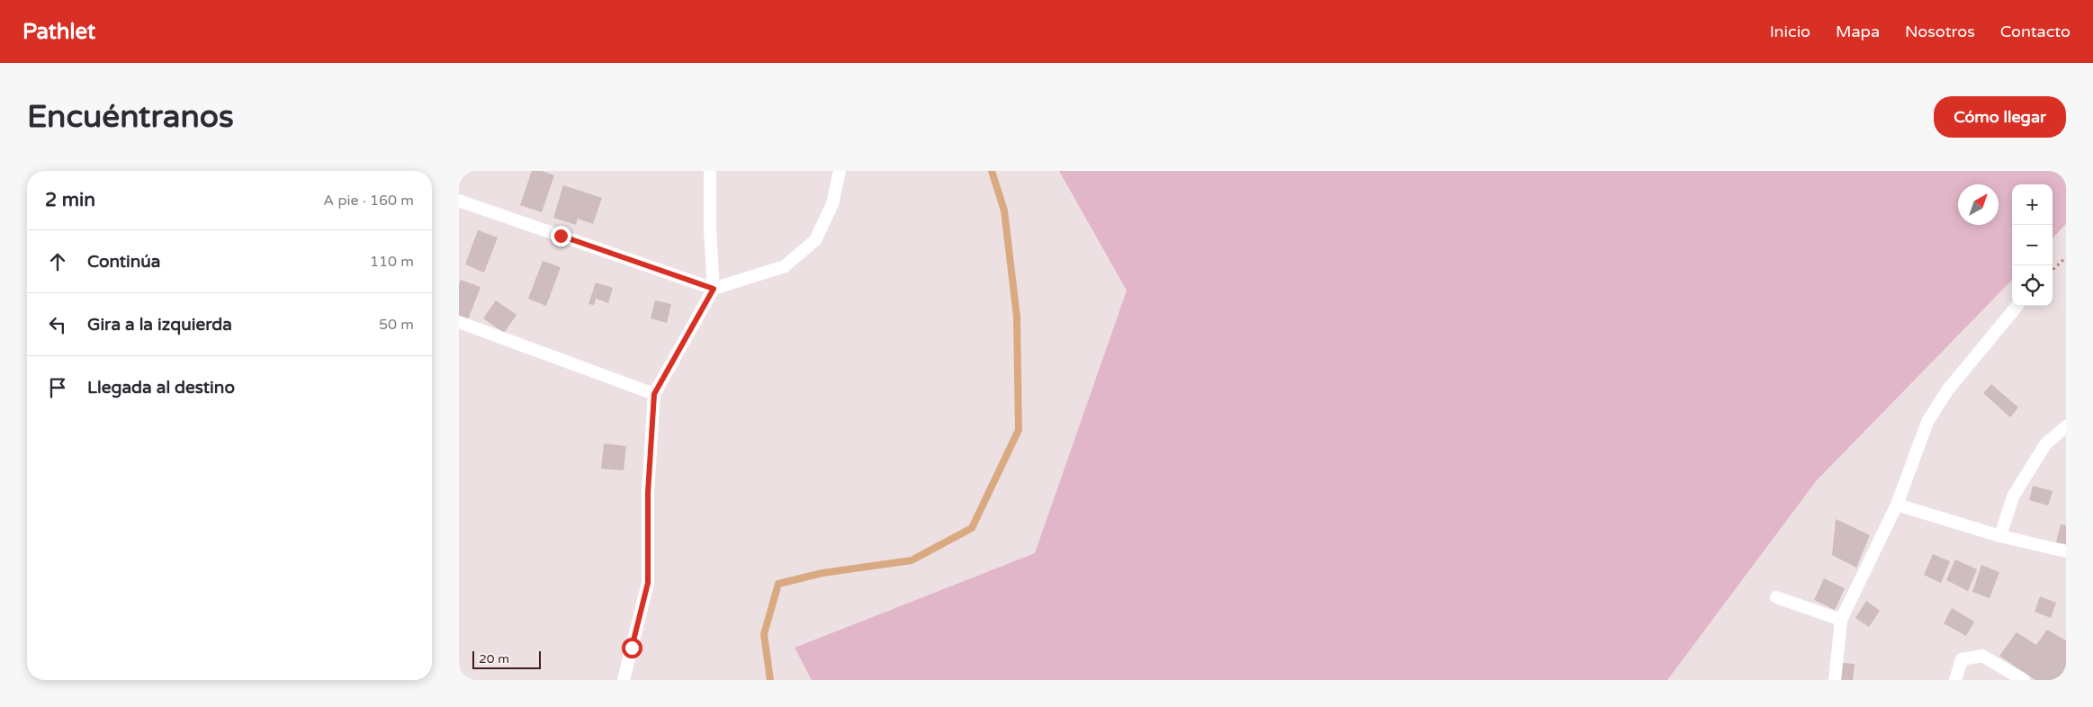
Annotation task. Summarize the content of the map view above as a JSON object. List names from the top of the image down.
{
  "scale_bar": "20 m",
  "north": "top right",
  "page": {
    "header": "Pathlet",
    "nav": [
      "Inicio",
      "Mapa",
      "Nosotros",
      "Contacto"
    ],
    "buttons": "Cómo llegar",
    "title": "Encuéntranos",
    "heading": ["2 min", "A pie · 160 m"],
    "map_buttons": ["+", "−"],
    "list": [
      ["Continúa", "110 m"],
      ["Gira a la izquierda", "50 m"],
      "Llegada al destino"
    ],
    "scale": "20 m"
  }
}
